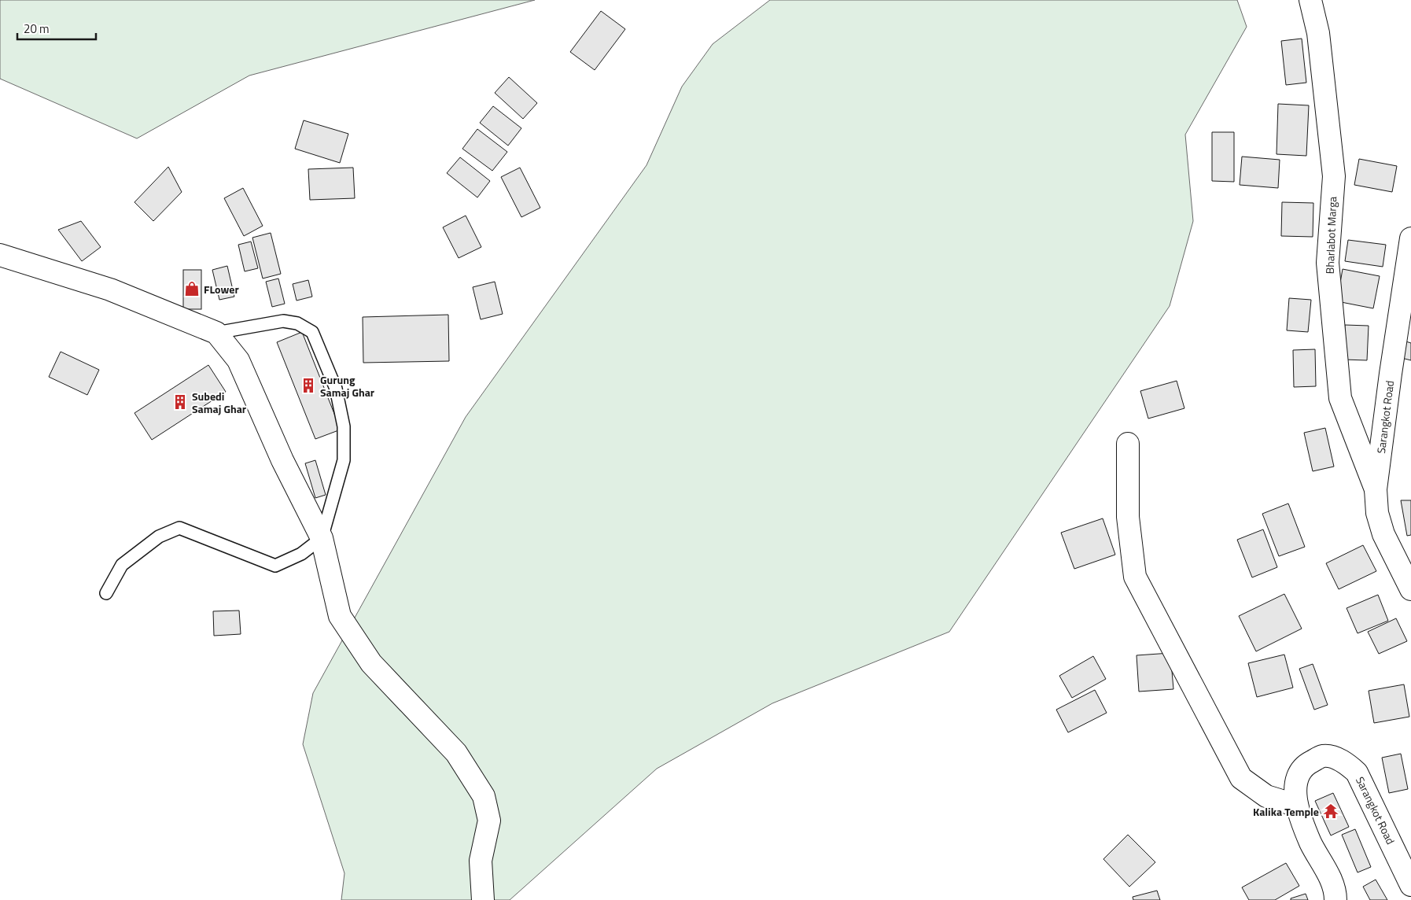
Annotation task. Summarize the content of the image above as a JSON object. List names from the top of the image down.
{
  "streets": {
    "street": ["Bharlabot Marga", "Sarangkot Road"]
  },
  "crossings": [
    ["Bharlabot Marga", "Sarangkot Road"]
  ],
  "places": {
    "shop": ["FLower"],
    "building": ["Gurung Samaj Ghar", "Subedi Samaj Ghar"],
    "temple": ["Kalika Temple"]
  },
  "scale_bar": "20 m"
}
